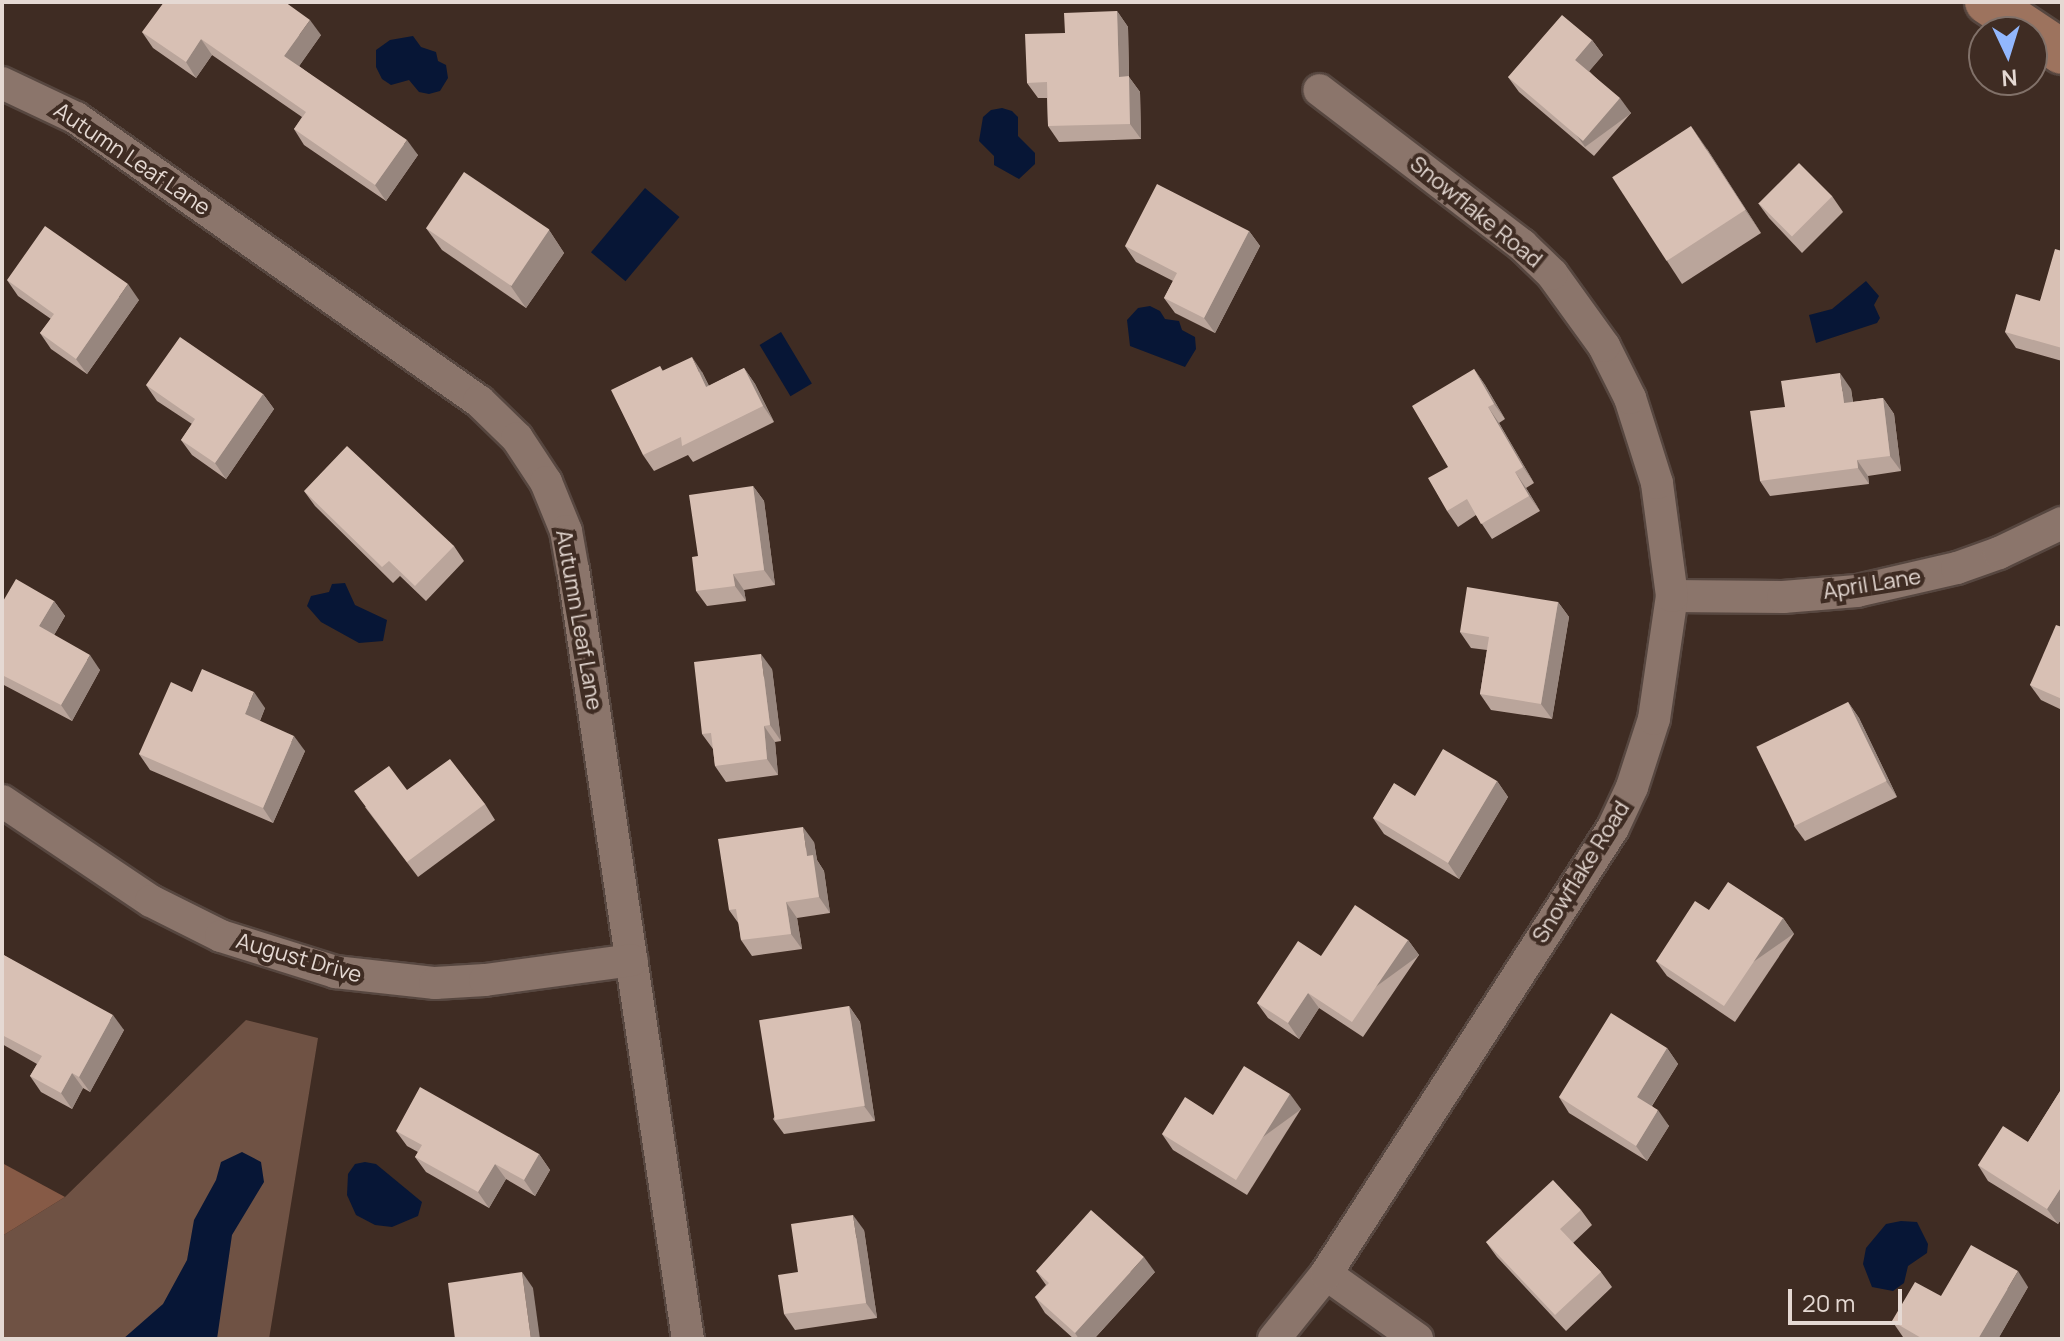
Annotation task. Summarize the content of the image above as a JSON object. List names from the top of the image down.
{
  "streets": {
    "street": [
      "Autumn Leaf Lane",
      "Snowflake Road",
      "April Lane",
      "August Drive"
    ]
  },
  "crossings": [
    ["Autumn Leaf Lane", "August Drive"],
    ["Snowflake Road", "April Lane"]
  ],
  "scale_bar": "20 m",
  "north": "bottom"
}
